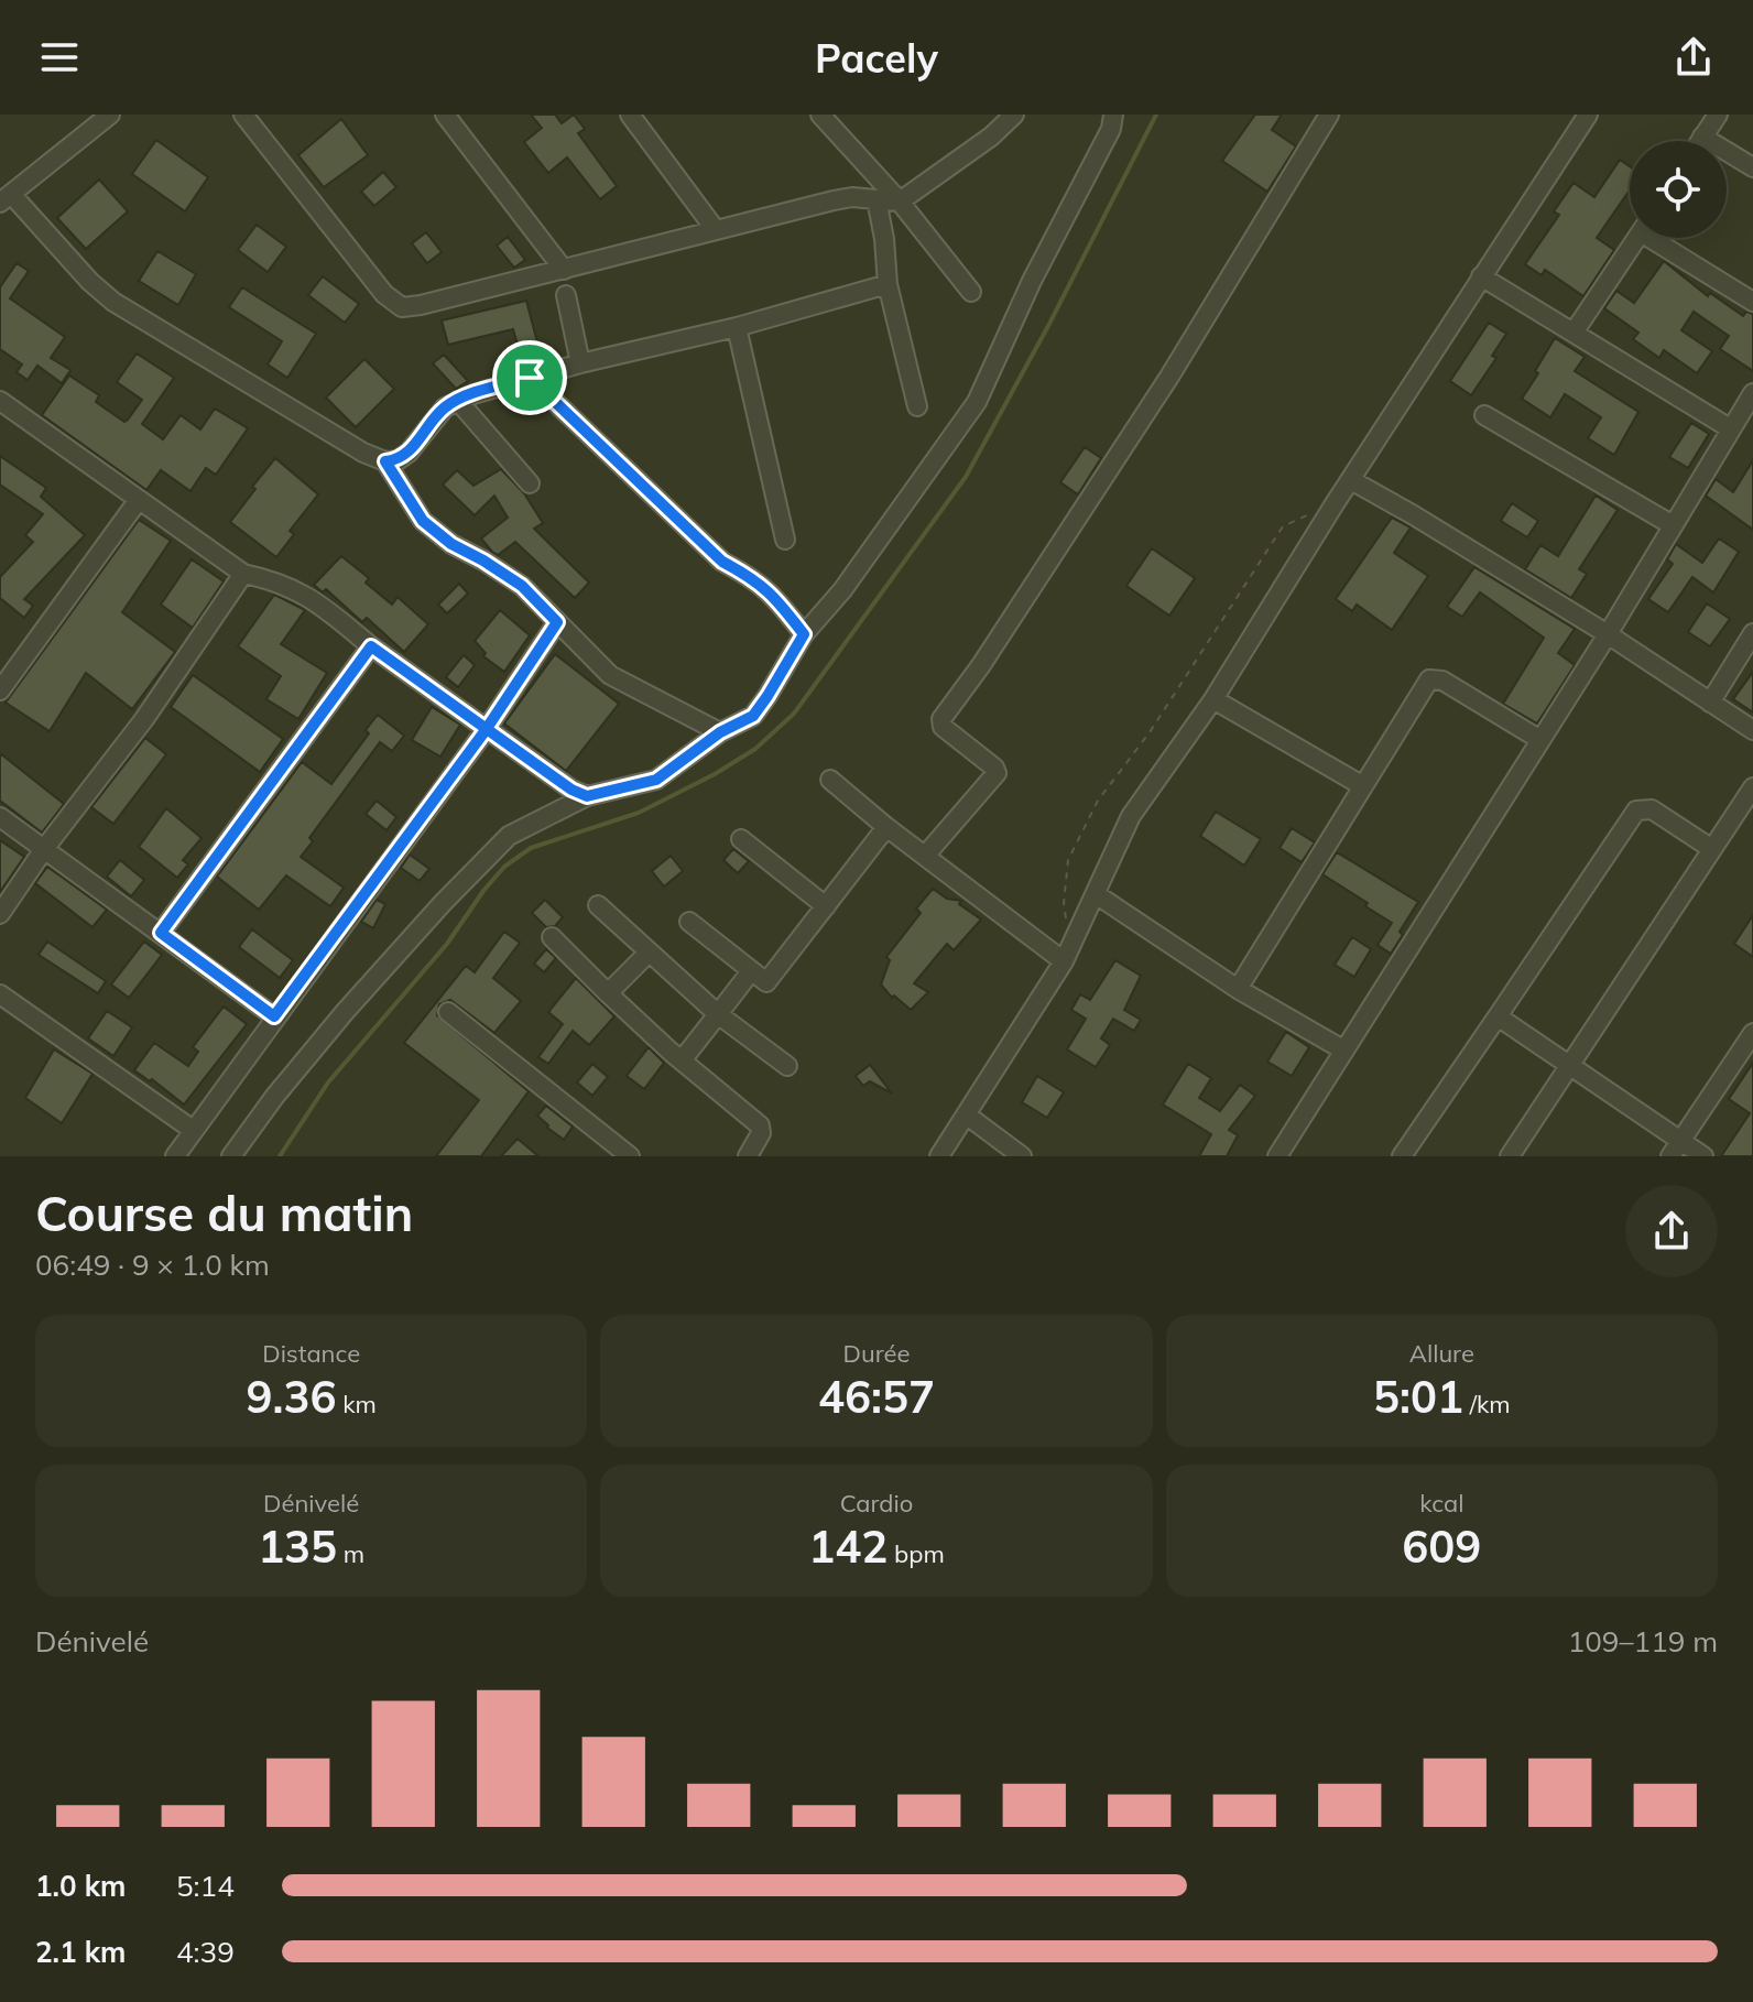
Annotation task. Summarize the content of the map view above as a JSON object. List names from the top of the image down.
{
  "page": {
    "header": "Pacely",
    "heading": ["Course du matin", "06:49 · 9 × 1.0 km"],
    "stats": [
      ["Distance", "9.36 km"],
      ["Durée", "46:57"],
      ["Allure", "5:01 /km"],
      ["Dénivelé", "135 m"],
      ["Cardio", "142 bpm"],
      ["kcal", "609"]
    ],
    "chart": ["Dénivelé", "109–119 m"],
    "list": [
      {
        "name": "1.0 km",
        "note": "5:14"
      },
      {
        "name": "2.1 km",
        "note": "4:39"
      }
    ]
  }
}
